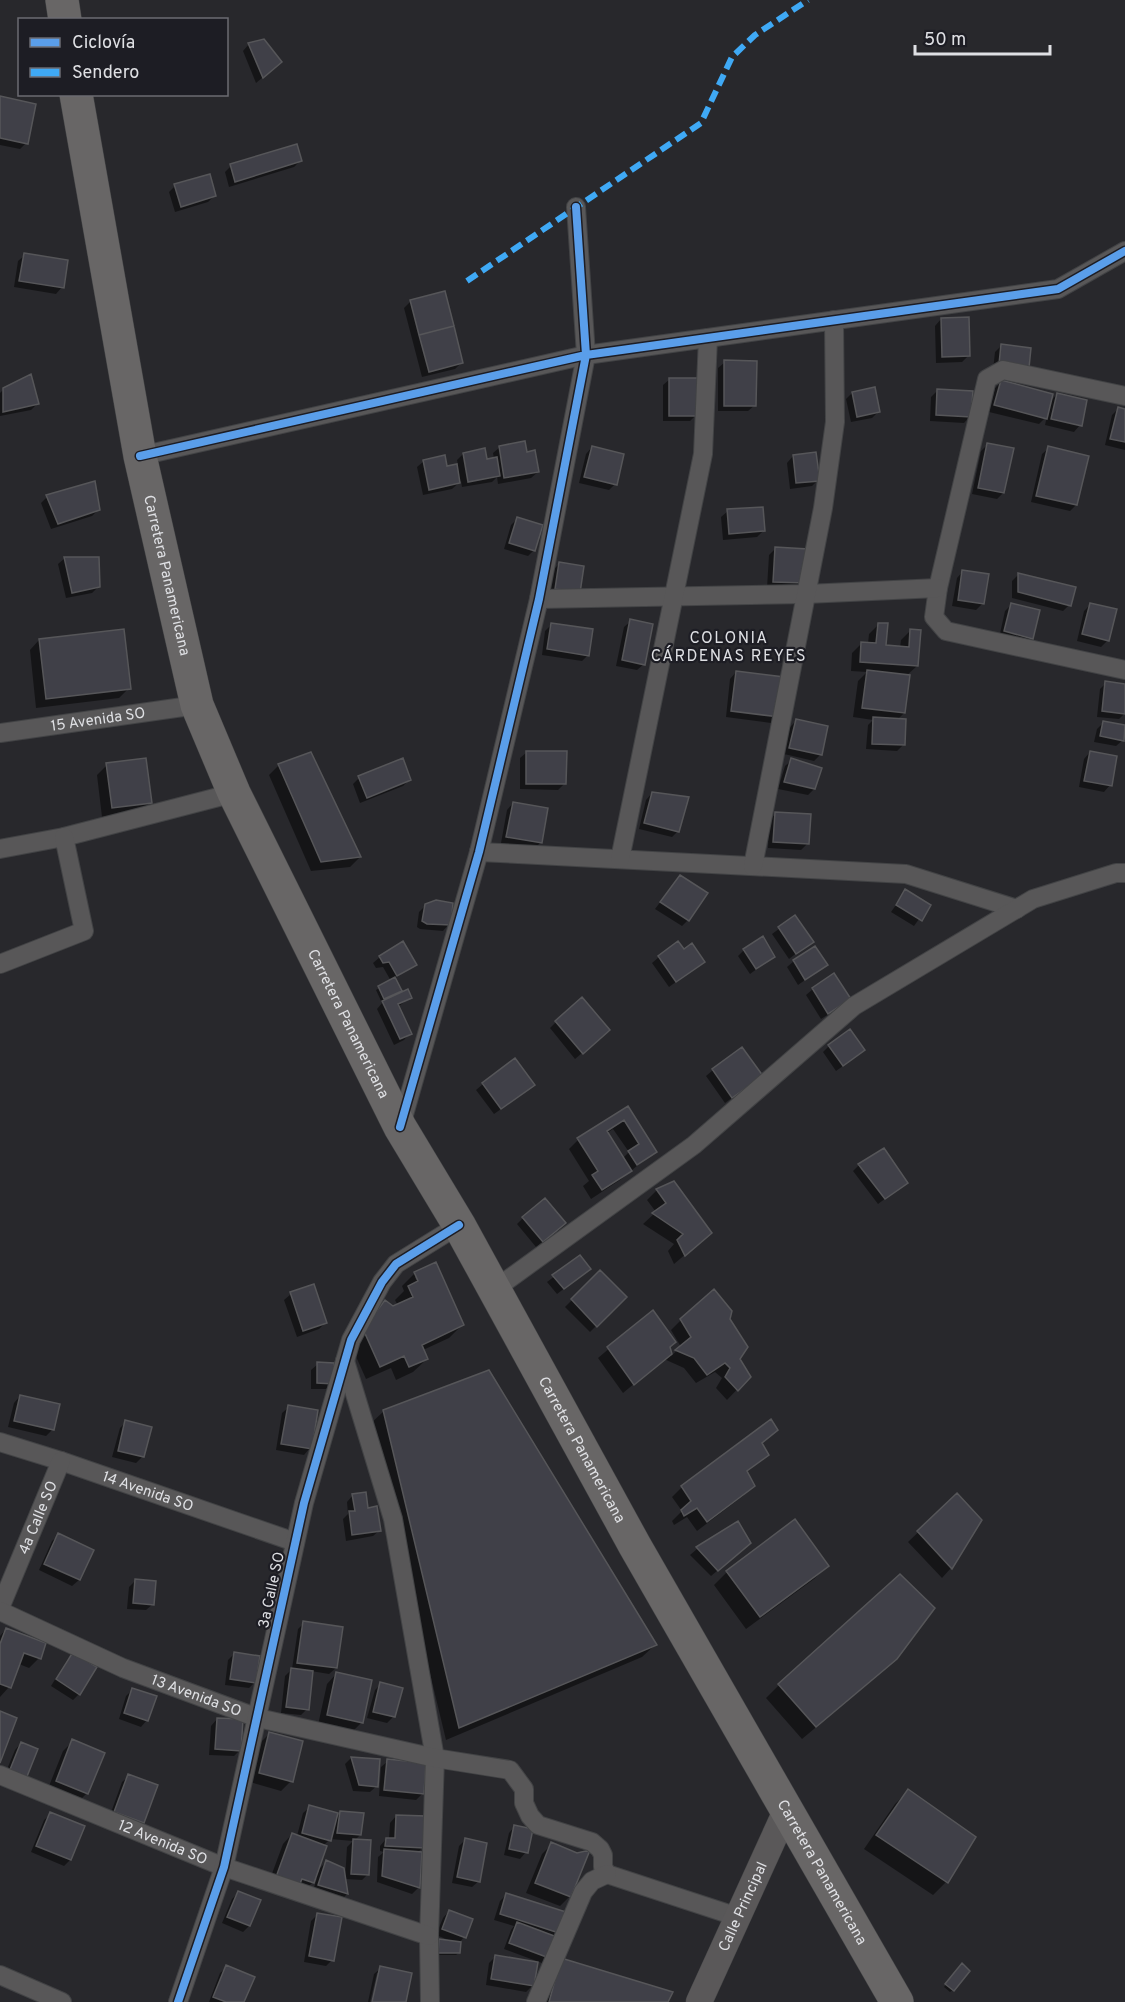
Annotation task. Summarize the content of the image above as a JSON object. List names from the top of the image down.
{
  "streets": {
    "highway": ["Carretera Panamericana"],
    "street": [
      "15 Avenida SO",
      "14 Avenida SO",
      "4a Calle SO",
      "3a Calle SO",
      "13 Avenida SO",
      "12 Avenida SO",
      "Calle Principal"
    ]
  },
  "crossings": [
    ["Carretera Panamericana", "15 Avenida SO"],
    ["Carretera Panamericana", "3a Calle SO"],
    ["Carretera Panamericana", "Calle Principal"],
    ["14 Avenida SO", "4a Calle SO"],
    ["14 Avenida SO", "3a Calle SO"],
    ["4a Calle SO", "13 Avenida SO"],
    ["3a Calle SO", "13 Avenida SO"],
    ["3a Calle SO", "12 Avenida SO"]
  ],
  "districts": ["COLONIA CÁRDENAS REYES"],
  "legend": ["Ciclovía", "Sendero"],
  "scale_bar": "50 m"
}
